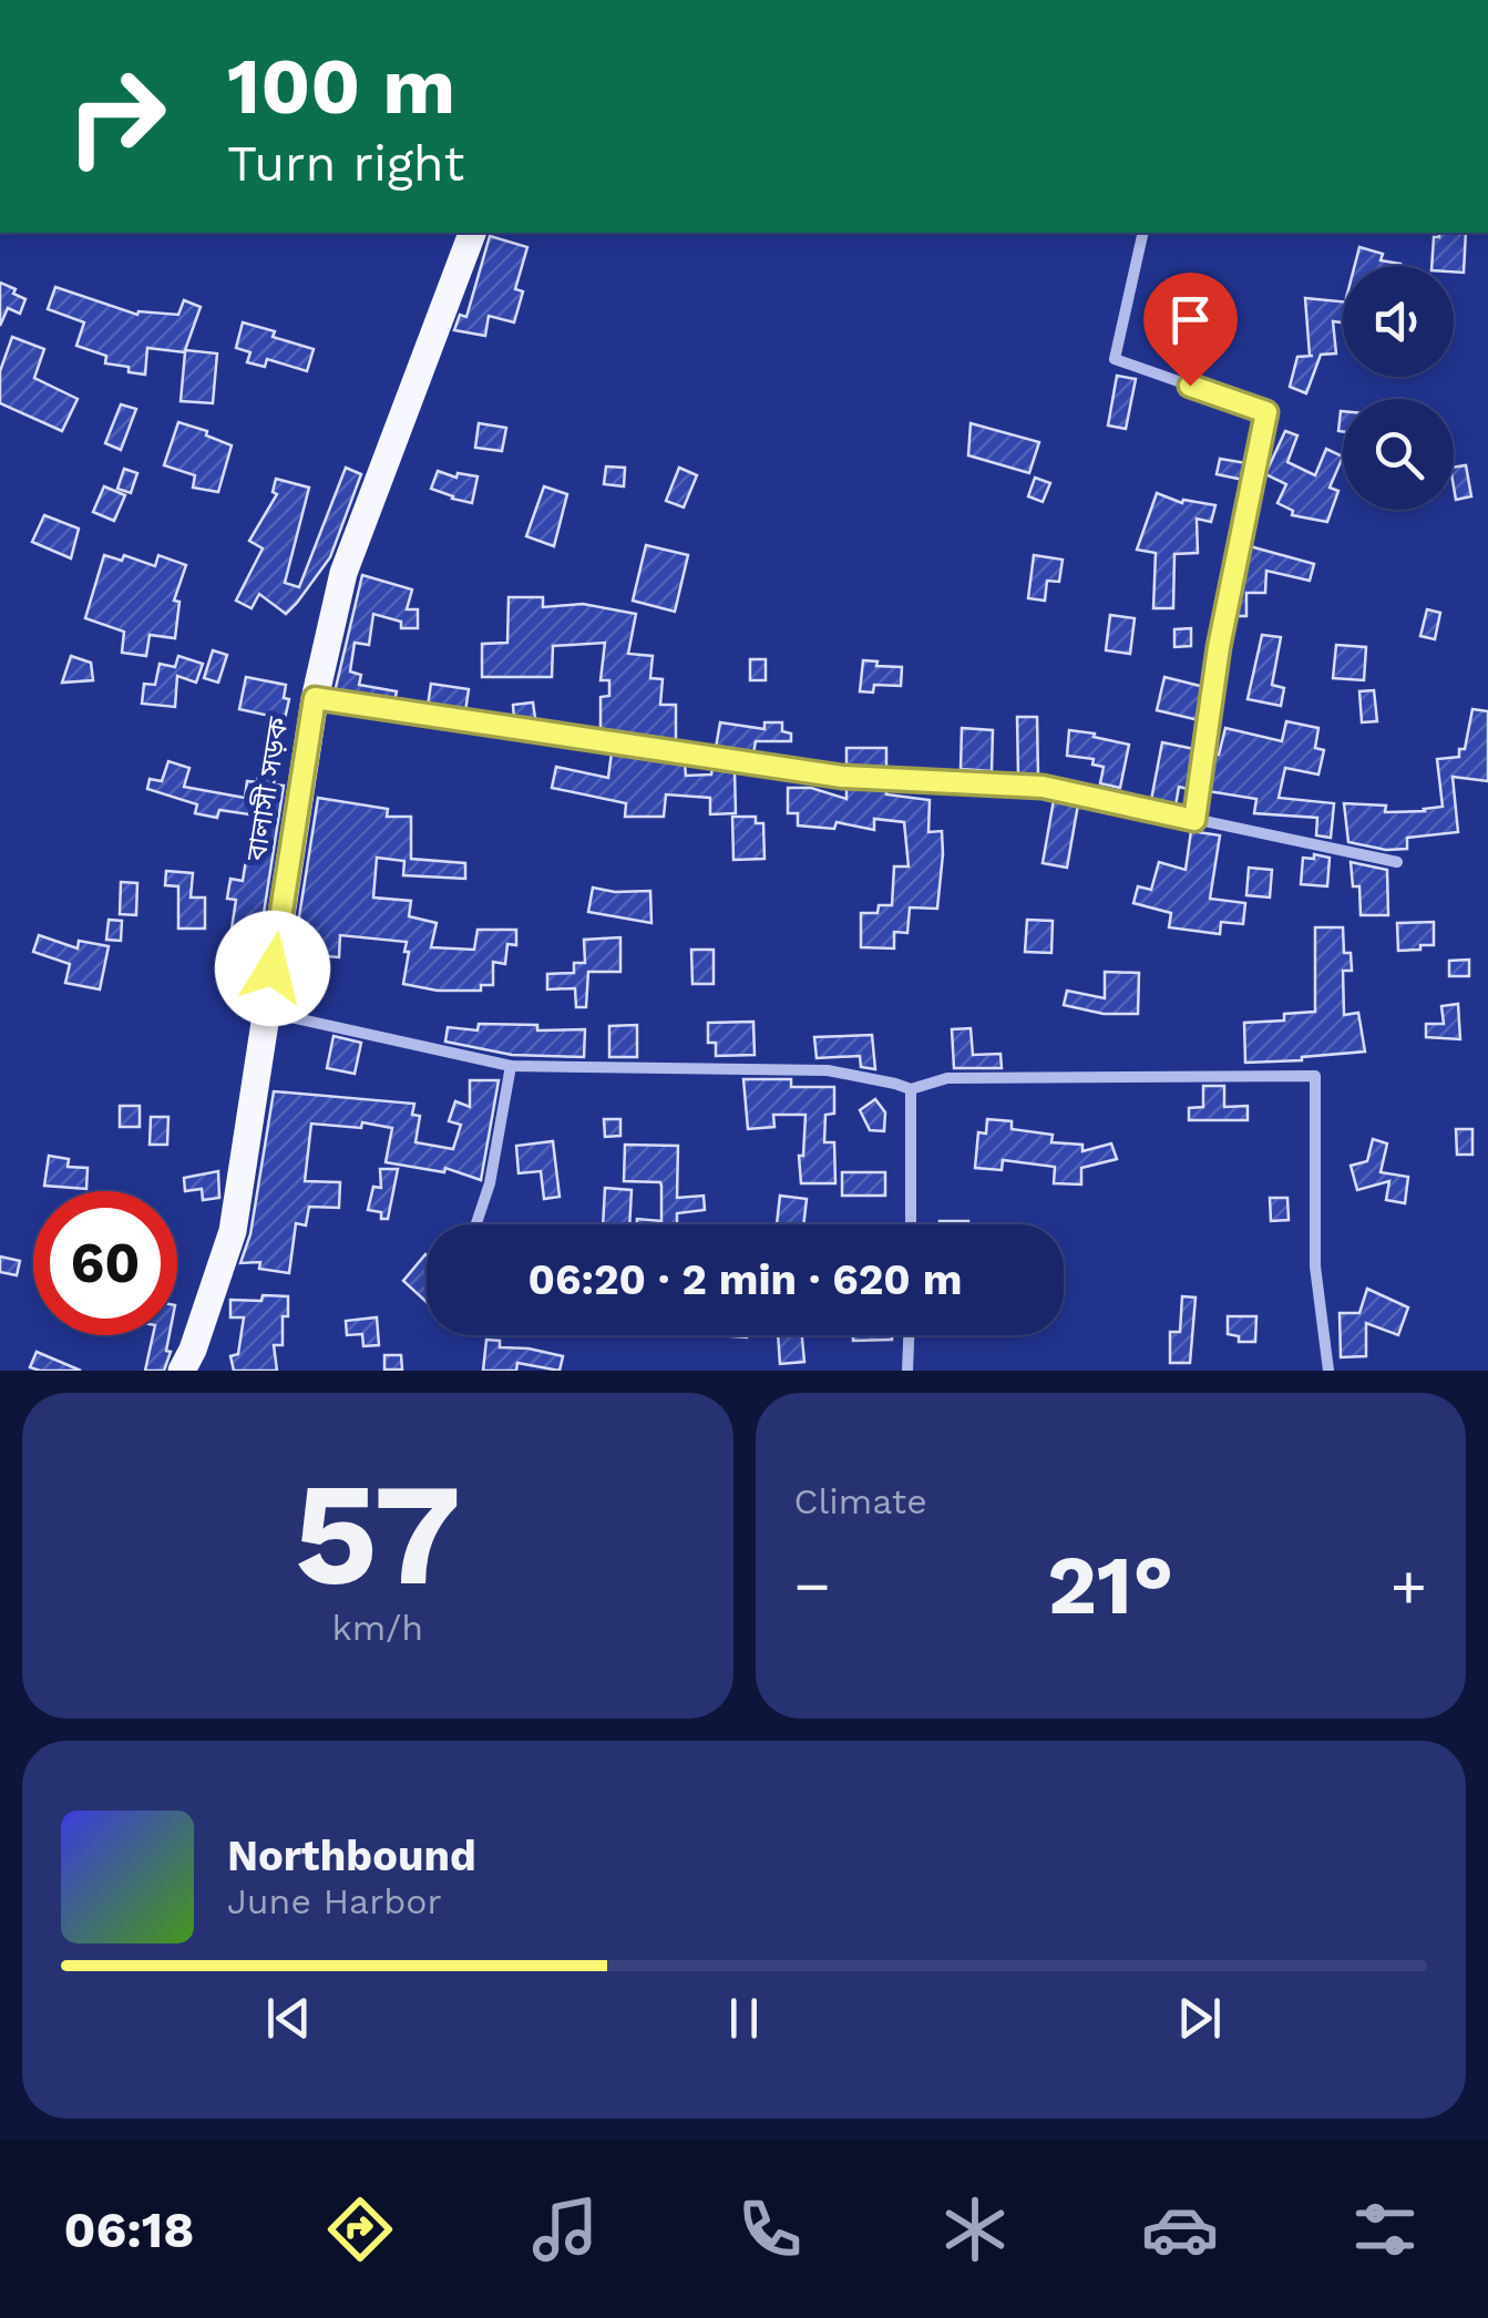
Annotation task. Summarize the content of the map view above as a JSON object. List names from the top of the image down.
{
  "streets": {
    "main road": ["বালাসী সড়ক"]
  },
  "page": {
    "turn": ["100 m", "Turn right"],
    "limit": "60",
    "trip": "06:20 · 2 min · 620 m",
    "tile": [
      ["57", "km/h"],
      "Climate"
    ],
    "heat": ["−", "21°", "+"],
    "song": ["Northbound", "June Harbor"],
    "tabs": "06:18"
  }
}
